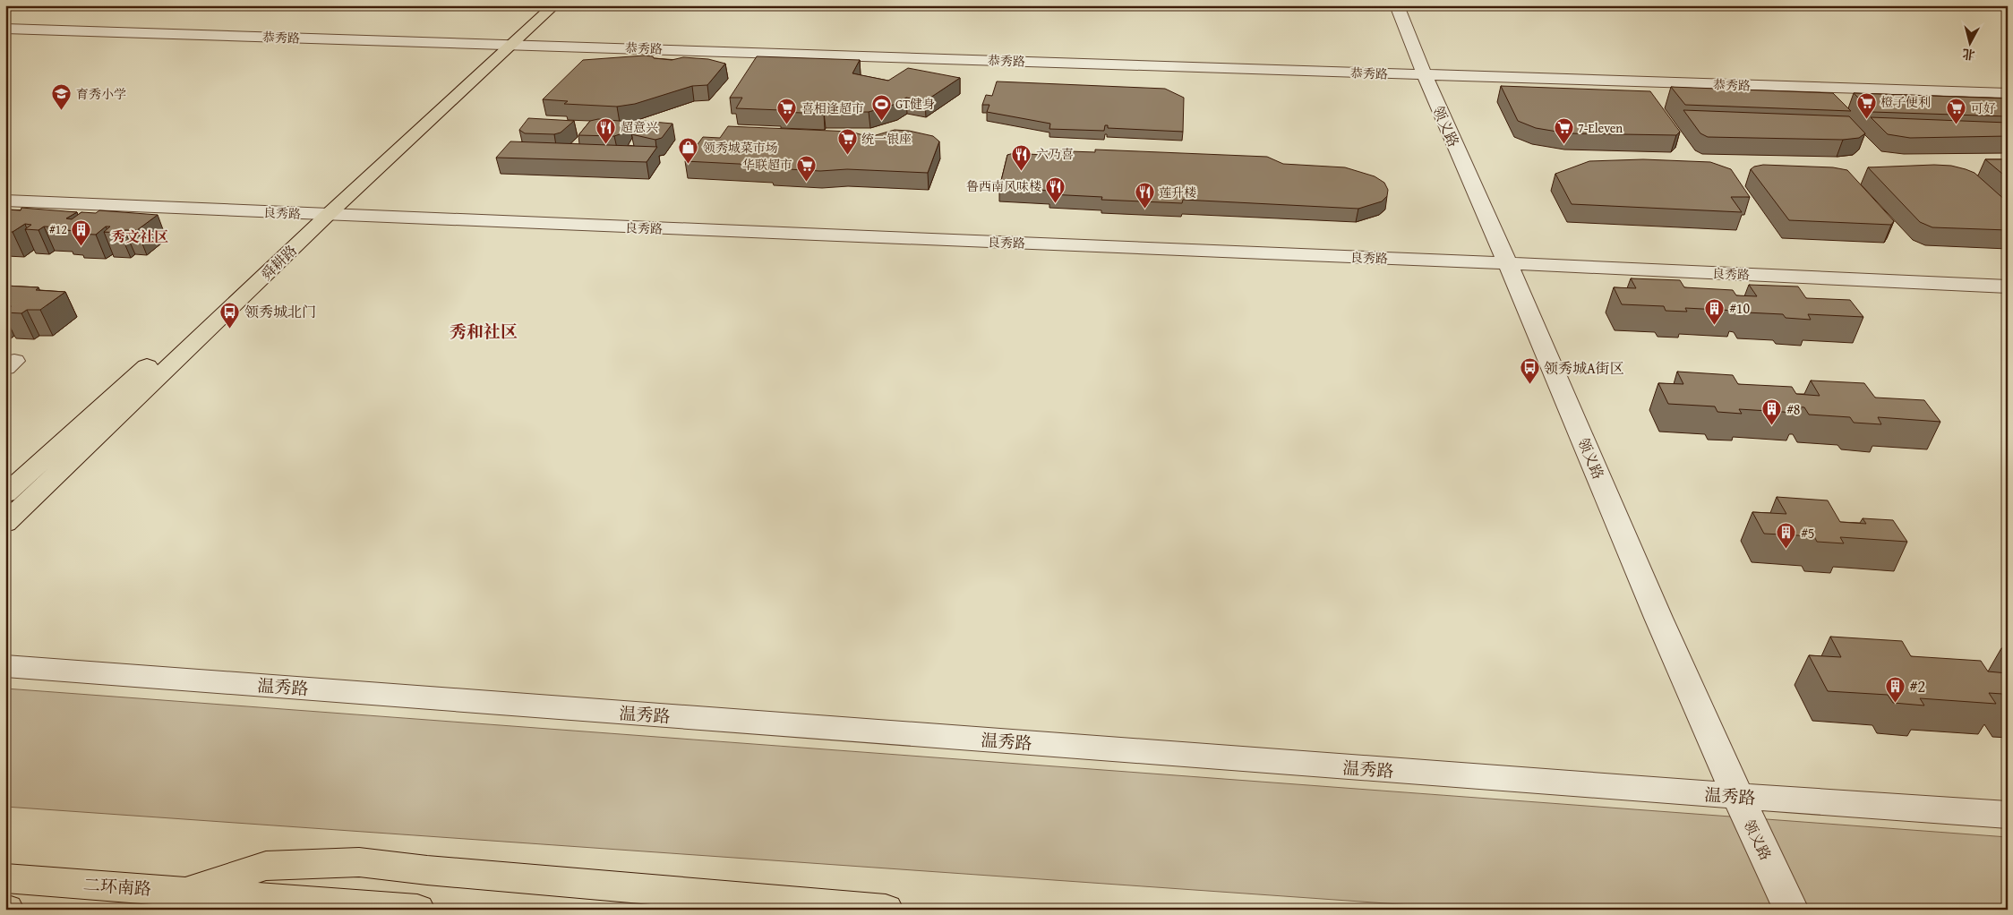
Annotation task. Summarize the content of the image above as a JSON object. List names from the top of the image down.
{
  "streets": {
    "main road": ["舜耕路", "二环南路"],
    "street": [
      "恭秀路",
      "领义路",
      "良秀路",
      "温秀路"
    ]
  },
  "crossings": [
    ["恭秀路", "领义路"],
    ["恭秀路", "舜耕路"],
    ["领义路", "良秀路"],
    ["领义路", "温秀路"],
    ["良秀路", "舜耕路"]
  ],
  "districts": ["秀文社区", "秀和社区"],
  "places": {
    "school or university": ["育秀小学"],
    "supermarket": [
      "橙子便利",
      "喜相逢超市",
      "可好",
      "7-Eleven",
      "统一银座",
      "华联超市"
    ],
    "sports": ["GT健身"],
    "restaurant": [
      "超意兴",
      "六乃喜",
      "鲁西南风味楼",
      "莲升楼"
    ],
    "shop": ["领秀城菜市场"],
    "building": [
      "#12",
      "#10",
      "#8",
      "#5",
      "#2"
    ],
    "bus stop": ["领秀城北门", "领秀城A街区"]
  },
  "north": "bottom"
}
